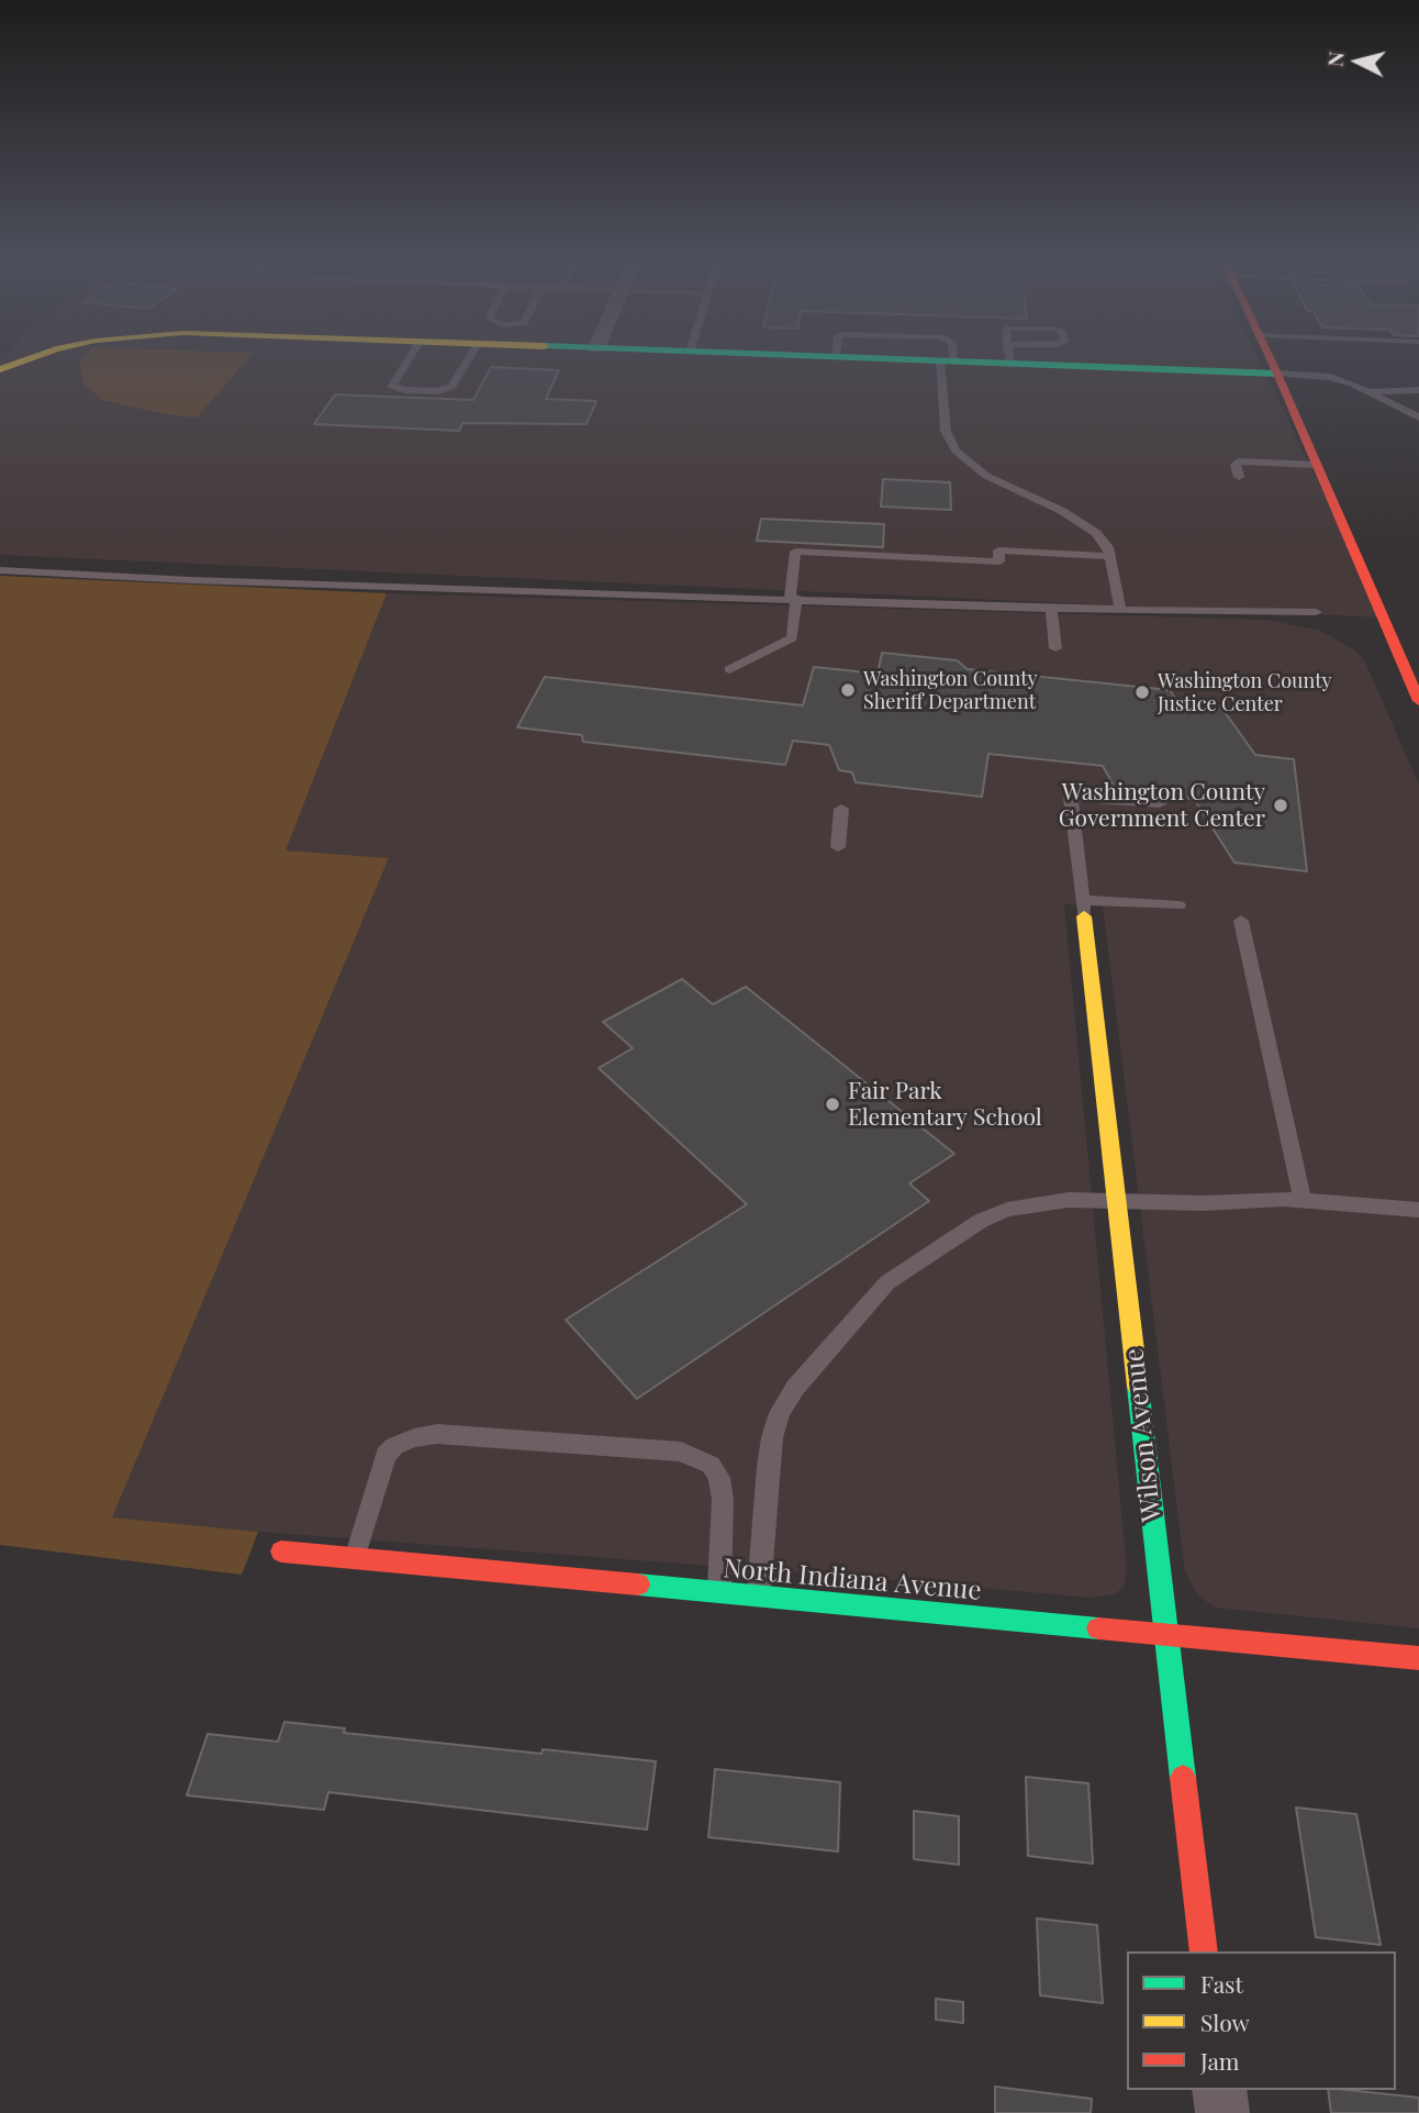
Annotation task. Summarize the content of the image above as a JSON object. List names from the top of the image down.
{
  "streets": {
    "street": ["Wilson Avenue", "North Indiana Avenue"]
  },
  "crossings": [
    ["Wilson Avenue", "North Indiana Avenue"]
  ],
  "places": [
    "Washington County Sheriff Department",
    "Washington County Justice Center",
    "Washington County Government Center",
    "Fair Park Elementary School"
  ],
  "legend": ["Fast", "Slow", "Jam"],
  "north": "left"
}
